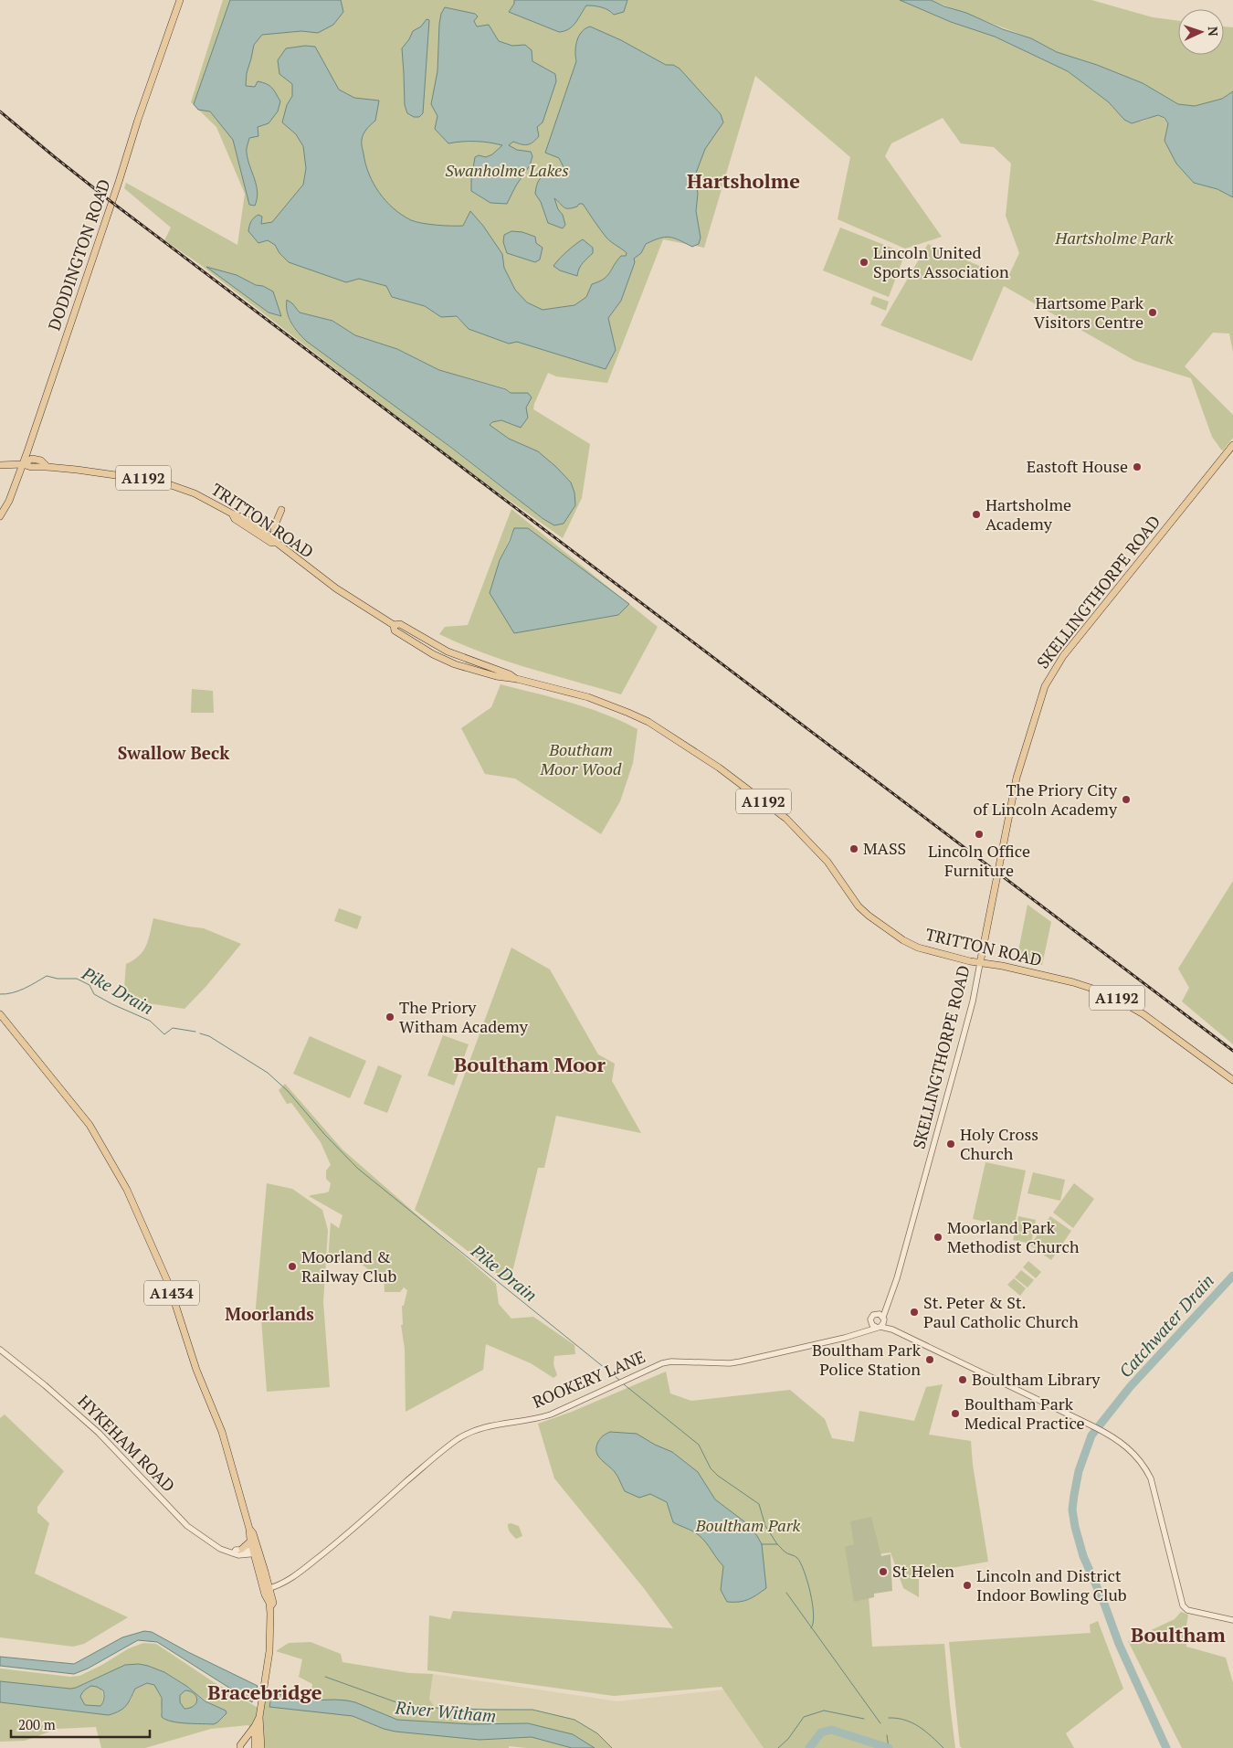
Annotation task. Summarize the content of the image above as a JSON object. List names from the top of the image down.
{
  "streets": {
    "main road": [
      "DODDINGTON ROAD",
      "A1192",
      "TRITTON ROAD",
      "SKELLINGTHORPE ROAD",
      "A1434"
    ],
    "street": ["ROOKERY LANE", "HYKEHAM ROAD"]
  },
  "crossings": [
    ["DODDINGTON ROAD", "TRITTON ROAD"],
    ["TRITTON ROAD", "SKELLINGTHORPE ROAD"],
    ["SKELLINGTHORPE ROAD", "ROOKERY LANE"],
    ["A1434", "ROOKERY LANE"],
    ["A1434", "HYKEHAM ROAD"]
  ],
  "districts": [
    "Hartsholme",
    "Swallow Beck",
    "Boultham Moor",
    "Moorlands",
    "Boultham",
    "Bracebridge"
  ],
  "water": ["Pike Drain", "Catchwater Drain", "River Witham"],
  "parks": [
    "Swanholme Lakes",
    "Hartsholme Park",
    "Boutham Moor Wood",
    "Boultham Park"
  ],
  "places": [
    "Lincoln United Sports Association",
    "Hartsome Park Visitors Centre",
    "Eastoft House",
    "Hartsholme Academy",
    "The Priory City of Lincoln Academy",
    "Lincoln Office Furniture",
    "MASS",
    "The Priory Witham Academy",
    "Holy Cross Church",
    "Moorland Park Methodist Church",
    "Moorland & Railway Club",
    "St. Peter & St. Paul Catholic Church",
    "Boultham Park Police Station",
    "Boultham Library",
    "Boultham Park Medical Practice",
    "St Helen",
    "Lincoln and District Indoor Bowling Club"
  ],
  "scale_bar": "200 m",
  "north": "right"
}
